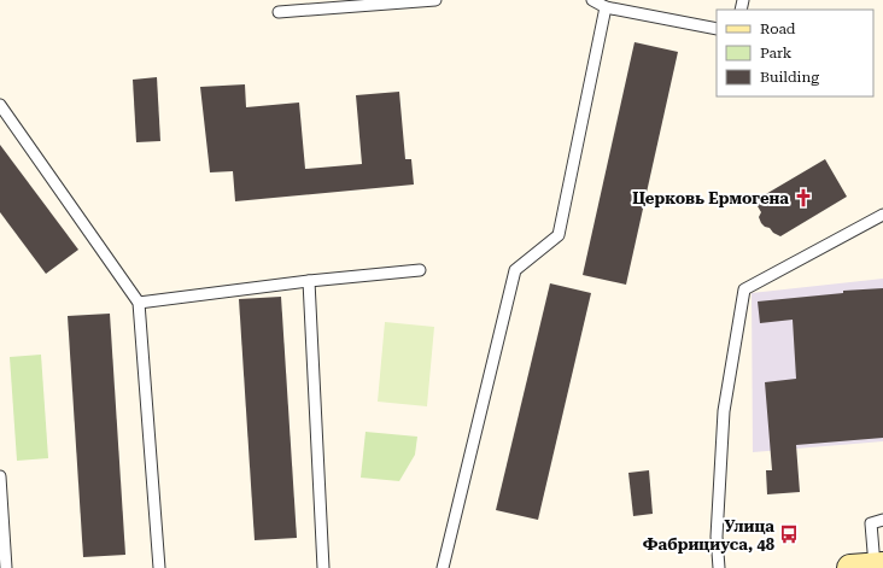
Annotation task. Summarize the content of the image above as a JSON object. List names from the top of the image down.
{
  "places": {
    "church": ["Церковь Ермогена"],
    "bus stop": ["Улица Фабрициуса, 48"]
  },
  "legend": ["Road", "Park", "Building"]
}
